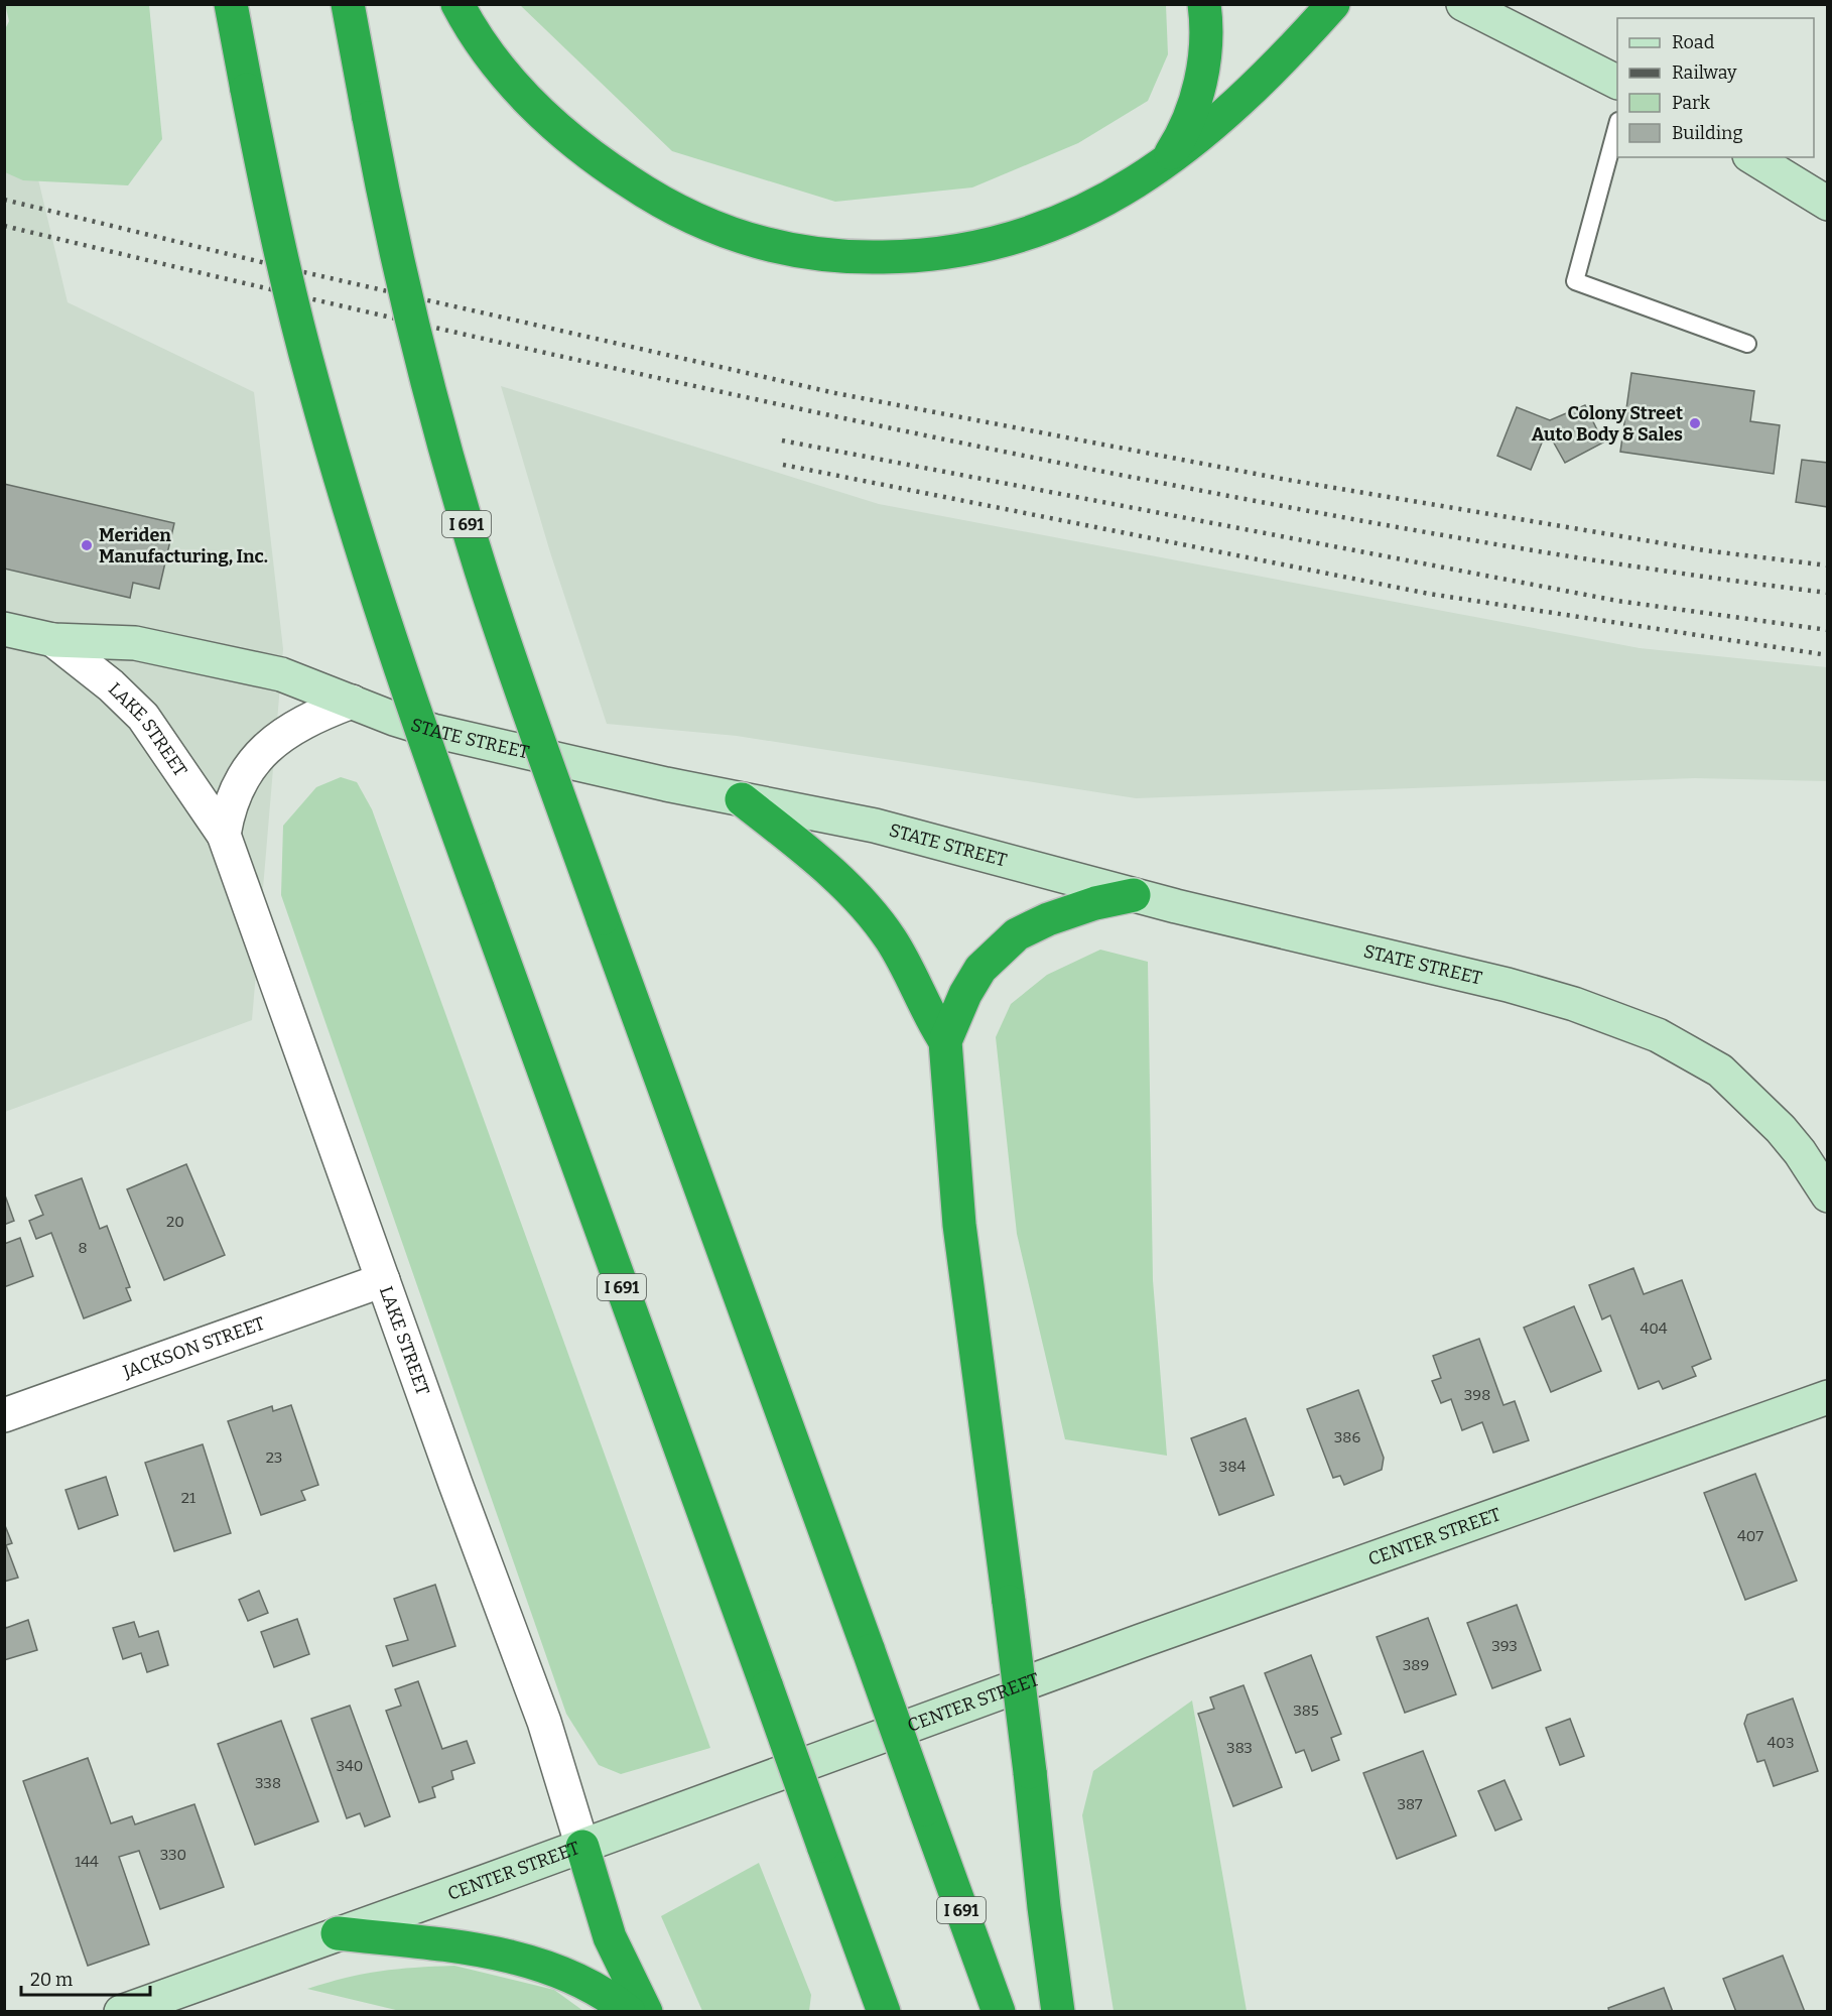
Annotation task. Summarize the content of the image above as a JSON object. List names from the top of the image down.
{
  "streets": {
    "highway": ["I 691"],
    "main road": ["STATE STREET", "CENTER STREET"],
    "street": ["LAKE STREET", "JACKSON STREET"]
  },
  "crossings": [
    ["LAKE STREET", "STATE STREET"],
    ["LAKE STREET", "JACKSON STREET"],
    ["LAKE STREET", "CENTER STREET"]
  ],
  "places": ["Colony Street Auto Body & Sales", "Meriden Manufacturing, Inc."],
  "house_numbers": [
    "20",
    "8",
    "404",
    "398",
    "386",
    "23",
    "384",
    "21",
    "407",
    "393",
    "389",
    "385",
    "403",
    "383",
    "340",
    "338",
    "387",
    "330",
    "144"
  ],
  "legend": [
    "Road",
    "Railway",
    "Park",
    "Building"
  ],
  "scale_bar": "20 m"
}
